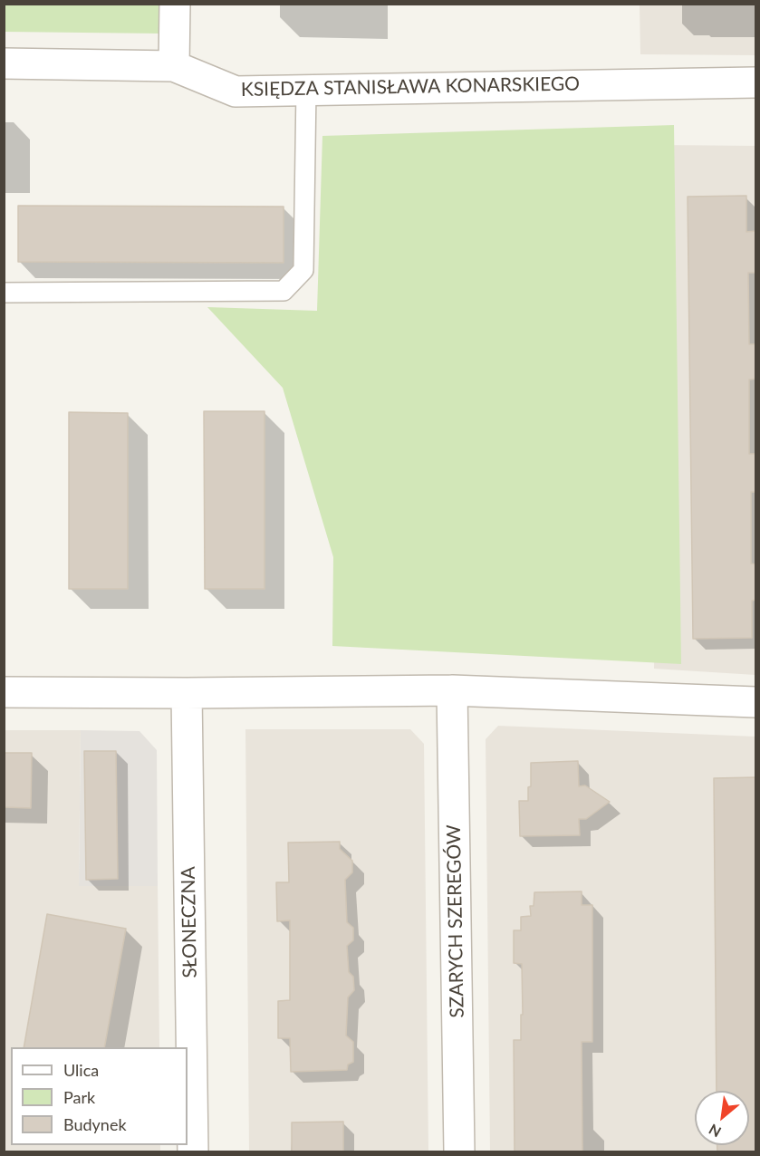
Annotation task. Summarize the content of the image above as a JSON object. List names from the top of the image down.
{
  "streets": {
    "street": ["KSIĘDZA STANISŁAWA KONARSKIEGO", "SZARYCH SZEREGÓW", "SŁONECZNA"]
  },
  "legend": ["Ulica", "Park", "Budynek"],
  "north": "bottom left"
}
